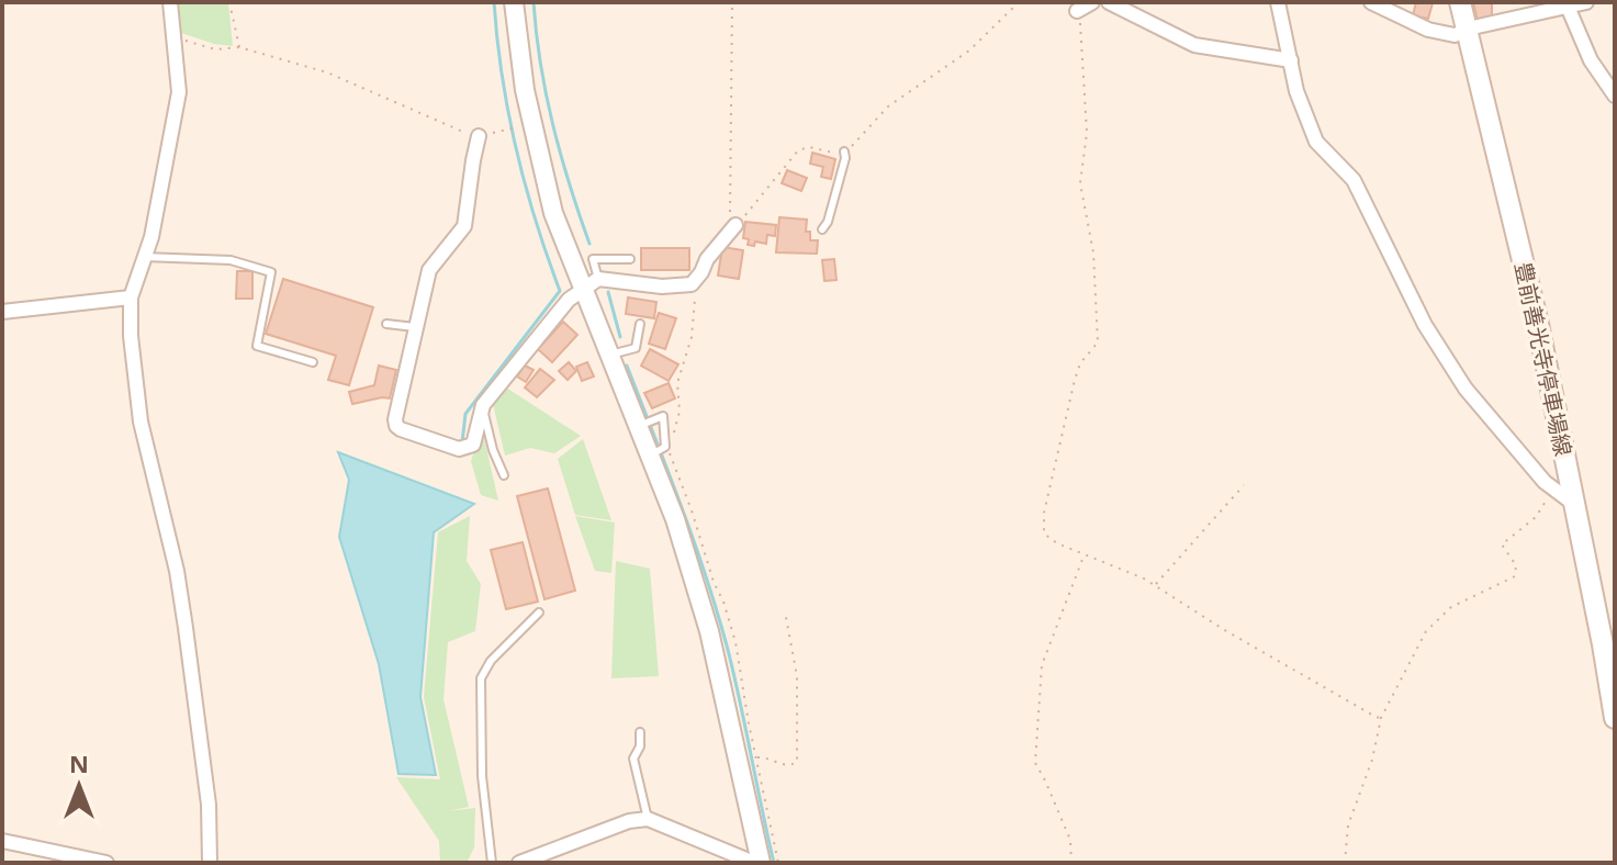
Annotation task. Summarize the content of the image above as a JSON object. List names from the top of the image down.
{
  "streets": {
    "main road": ["豊前善光寺停車場線"]
  },
  "north": "top"
}
